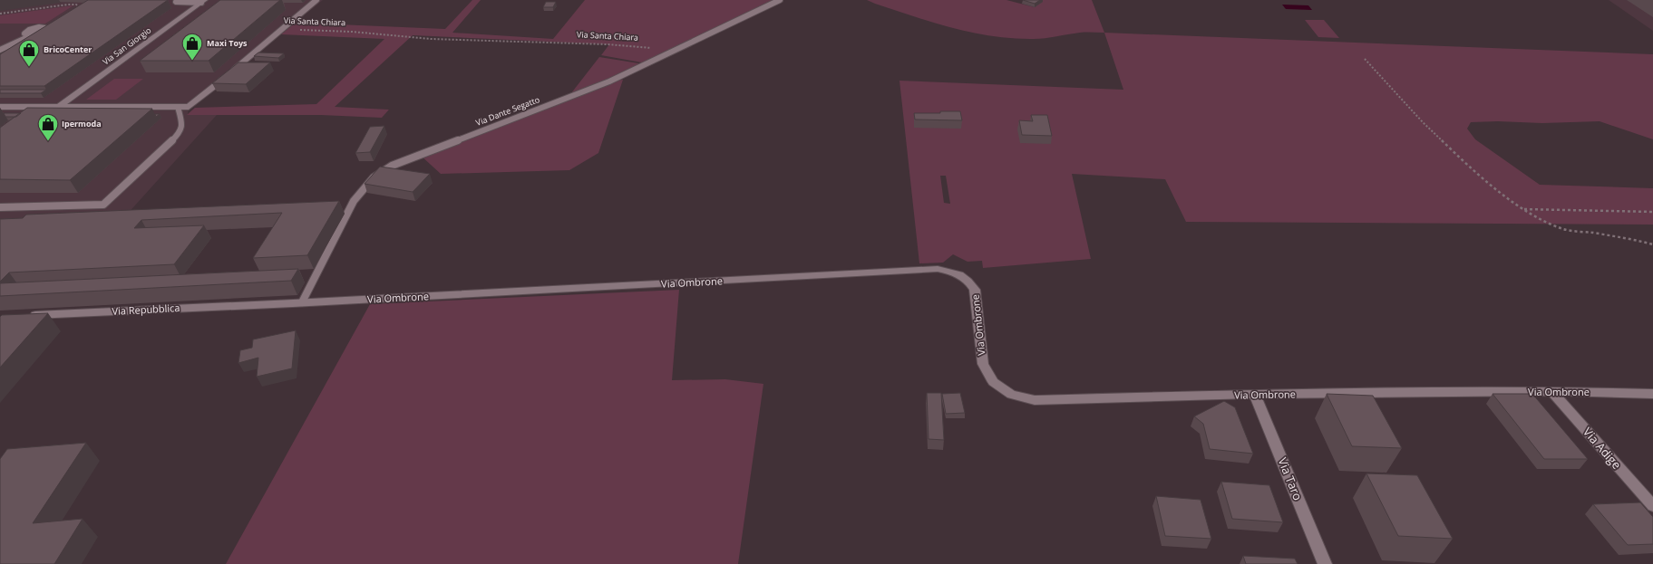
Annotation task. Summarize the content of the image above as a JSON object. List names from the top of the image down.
{
  "streets": {
    "street": [
      "Via Santa Chiara",
      "Via San Giorgio",
      "Via Ombrone",
      "Via Repubblica",
      "Via Adige",
      "Via Taro"
    ],
    "lane": ["Via Dante Segatto"]
  },
  "crossings": [
    ["Via Santa Chiara", "Via San Giorgio"],
    ["Via Dante Segatto", "Via Ombrone"],
    ["Via Dante Segatto", "Via Repubblica"],
    ["Via Ombrone", "Via Repubblica"],
    ["Via Ombrone", "Via Adige"],
    ["Via Ombrone", "Via Taro"]
  ],
  "places": {
    "shop": ["Maxi Toys", "BricoCenter", "Ipermoda"]
  }
}
